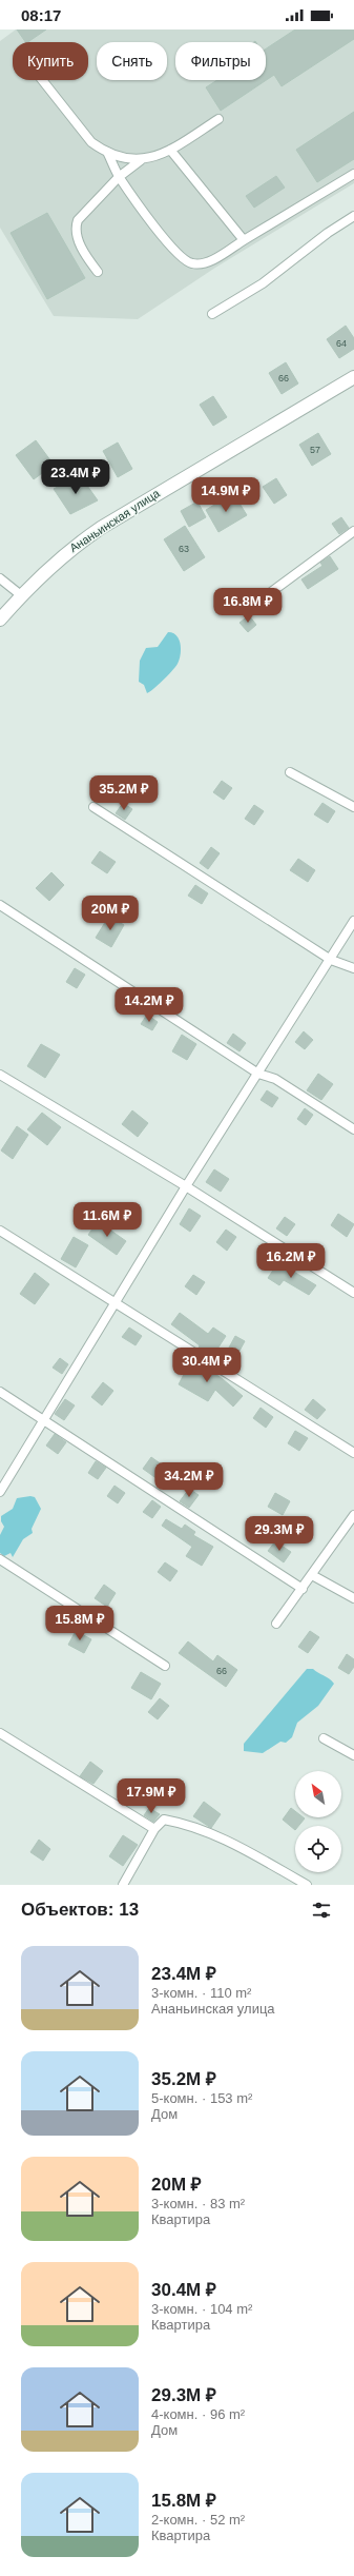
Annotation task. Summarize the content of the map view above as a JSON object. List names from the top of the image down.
{
  "streets": {
    "street": ["Ананьинская улица"]
  },
  "house_numbers": [
    "64",
    "66",
    "57",
    "63",
    "66"
  ],
  "north": "top left",
  "page": {
    "status": "08:17",
    "chip": ["Купить", "Снять", "Фильтры"],
    "price": [
      "23.4M ₽",
      "14.9M ₽",
      "16.8M ₽",
      "35.2M ₽",
      "20M ₽",
      "14.2M ₽",
      "11.6M ₽",
      "16.2M ₽",
      "30.4M ₽",
      "34.2M ₽",
      "29.3M ₽",
      "15.8M ₽",
      "17.9M ₽"
    ],
    "heading": "Объектов: 13",
    "list": [
      {
        "name": "23.4M ₽",
        "note": "3-комн. · 110 m² · Ананьинская улица"
      },
      {
        "name": "35.2M ₽",
        "note": "5-комн. · 153 m² · Дом"
      },
      {
        "name": "20M ₽",
        "note": "3-комн. · 83 m² · Квартира"
      },
      {
        "name": "30.4M ₽",
        "note": "3-комн. · 104 m² · Квартира"
      },
      {
        "name": "29.3M ₽",
        "note": "4-комн. · 96 m² · Дом"
      },
      {
        "name": "15.8M ₽",
        "note": "2-комн. · 52 m² · Квартира"
      }
    ]
  }
}
